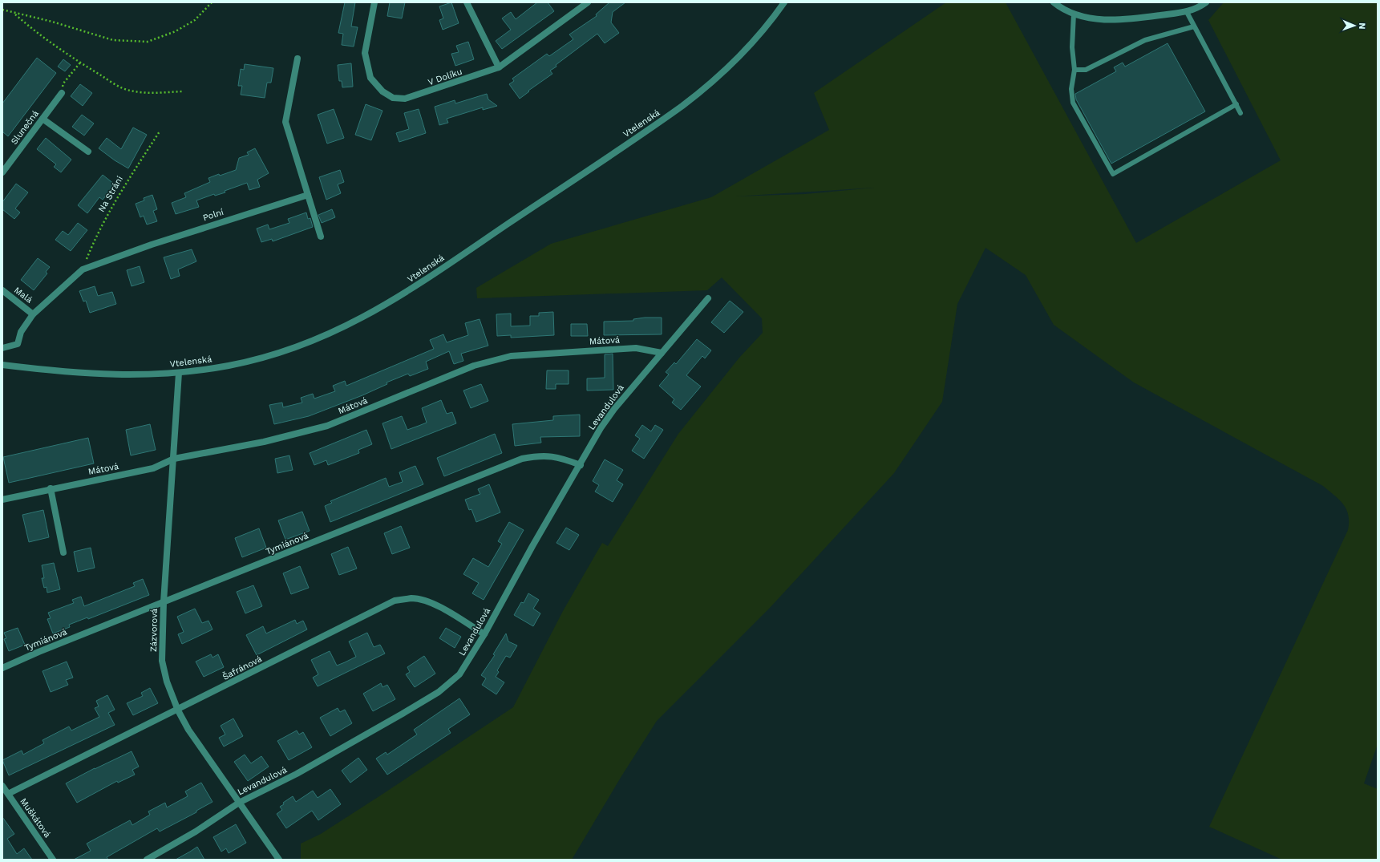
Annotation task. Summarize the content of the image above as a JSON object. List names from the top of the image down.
{
  "streets": {
    "street": [
      "V Dolíku",
      "Vtelenská",
      "Slunečná",
      "Polní",
      "Malá",
      "Mátová",
      "Levandulová",
      "Tymiánová",
      "Zázvorová",
      "Šafránová",
      "Muškátová"
    ],
    "path": ["Na Stráni"]
  },
  "crossings": [
    ["Vtelenská", "Zázvorová"],
    ["Na Stráni", "Polní"],
    ["Mátová", "Levandulová"],
    ["Mátová", "Zázvorová"],
    ["Levandulová", "Tymiánová"],
    ["Levandulová", "Zázvorová"],
    ["Levandulová", "Šafránová"],
    ["Tymiánová", "Zázvorová"],
    ["Zázvorová", "Šafránová"],
    ["Šafránová", "Muškátová"]
  ],
  "north": "right"
}
